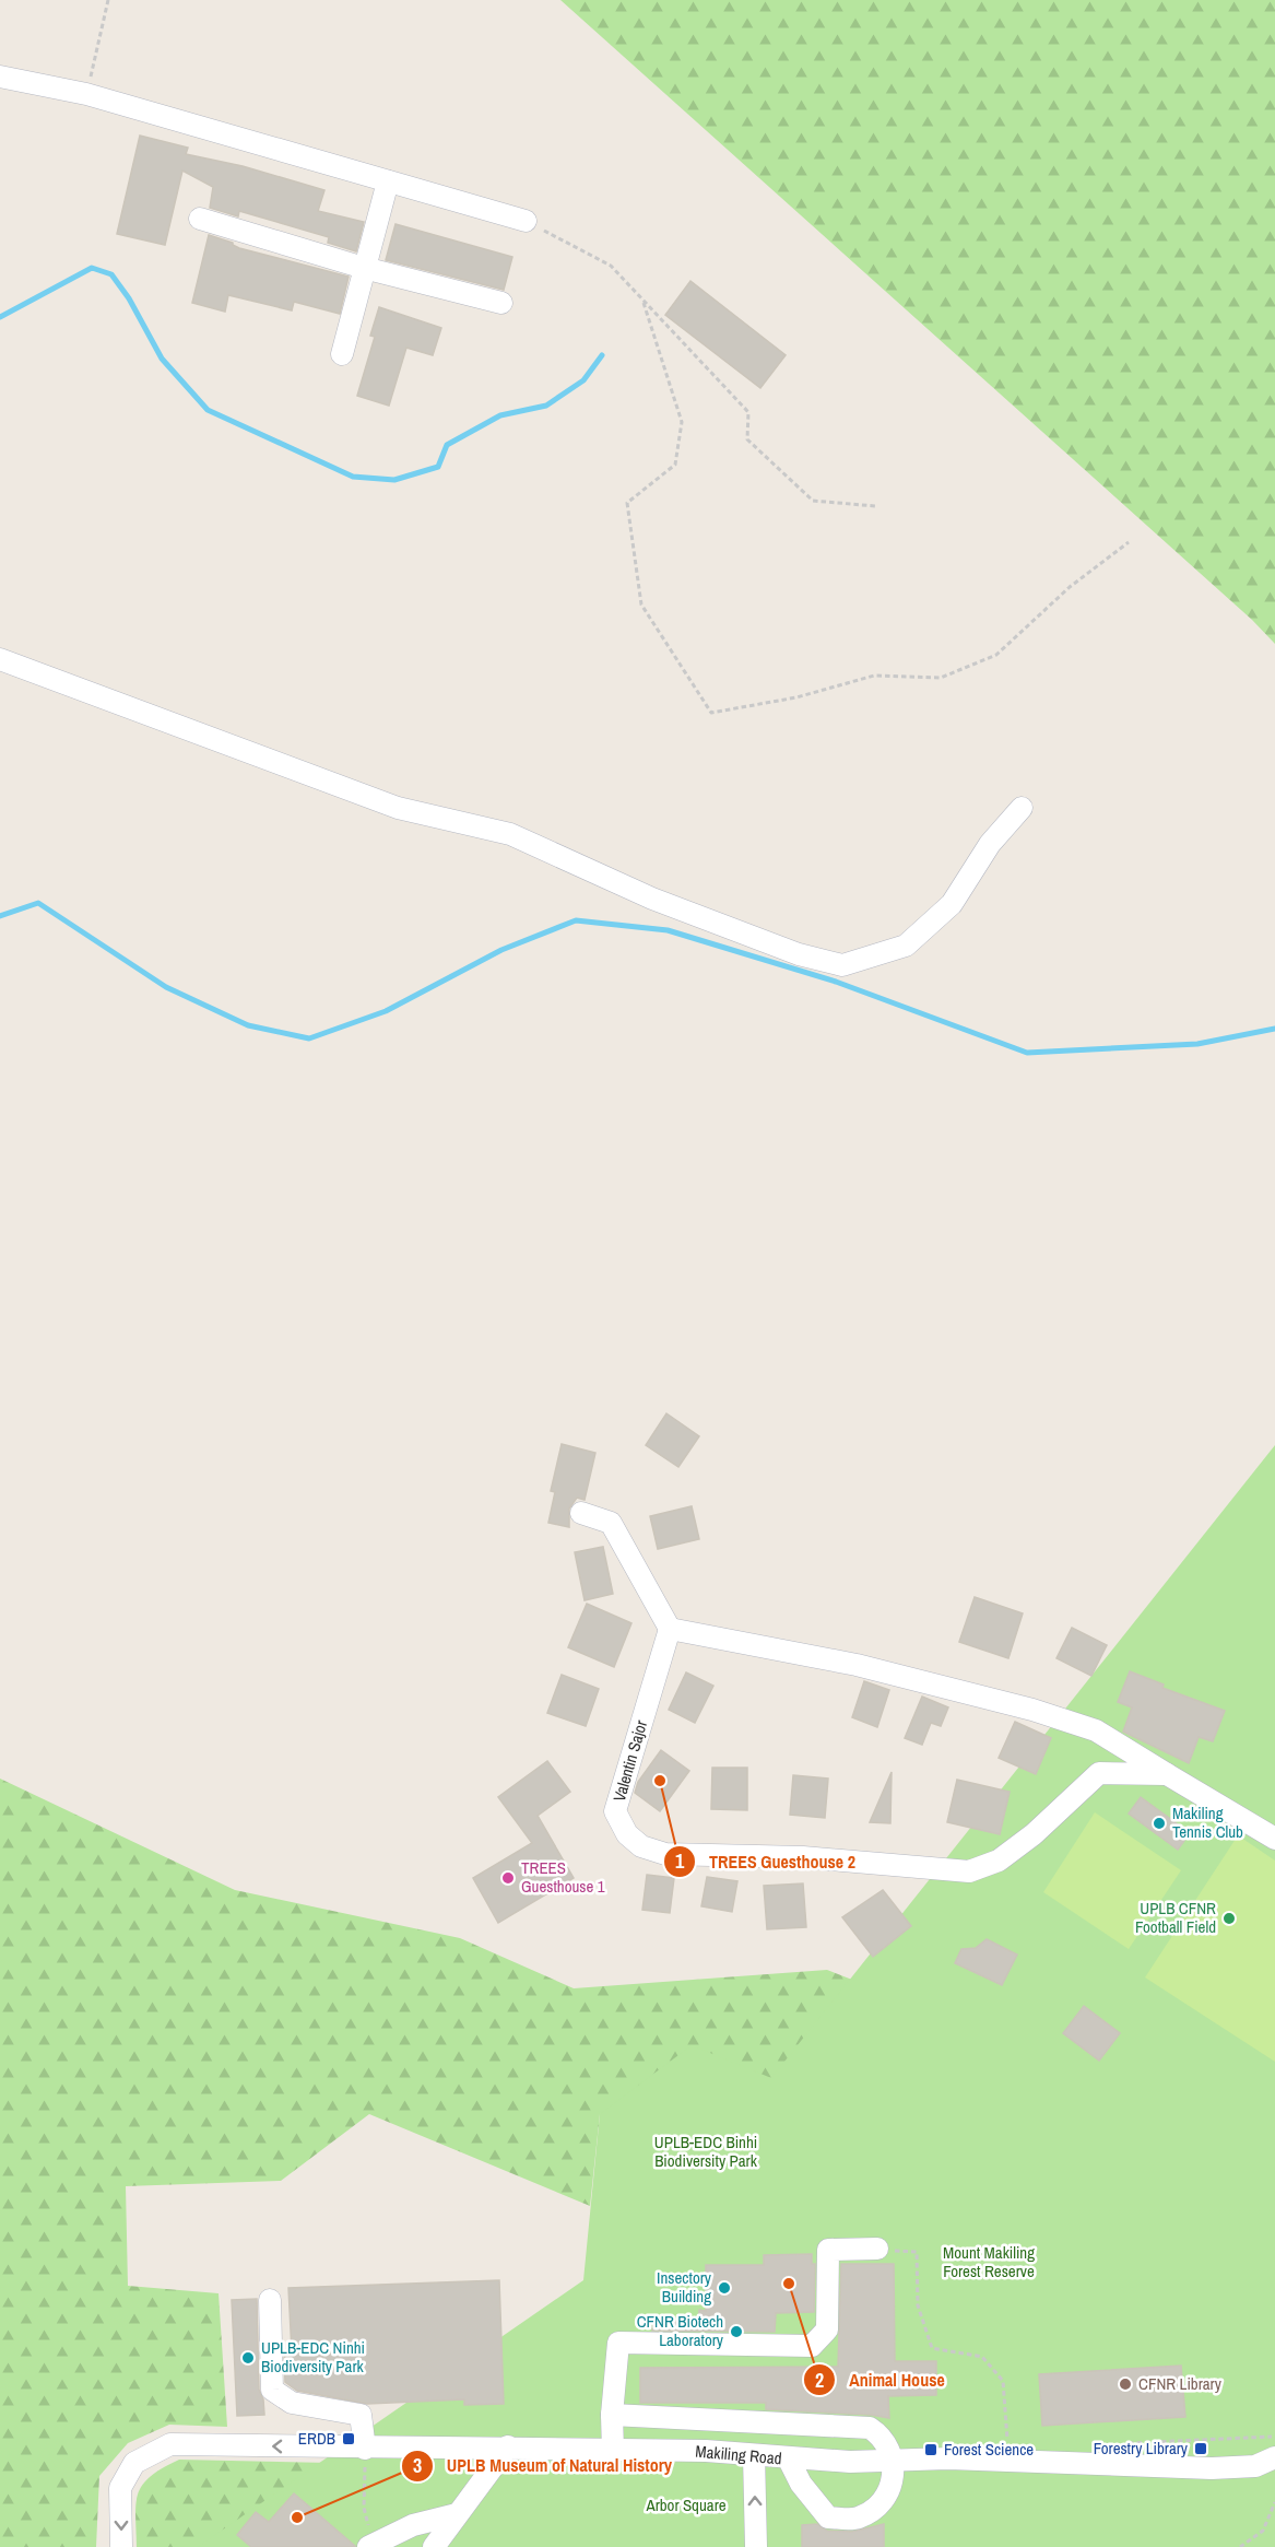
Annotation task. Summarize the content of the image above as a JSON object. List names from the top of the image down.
{
  "streets": {
    "street": ["Valentin Sajor", "Makiling Road"]
  },
  "parks": ["UPLB-EDC Binhi Biodiversity Park", "Mount Makiling Forest Reserve", "Arbor Square"],
  "places": {
    "other": [
      "TREES Guesthouse 2",
      "Makiling Tennis Club",
      "TREES Guesthouse 1",
      "UPLB CFNR Football Field",
      "Animal House",
      "Insectory Building",
      "CFNR Biotech Laboratory",
      "UPLB-EDC Ninhi Biodiversity Park",
      "CFNR Library",
      "UPLB Museum of Natural History"
    ],
    "transit": ["ERDB", "Forestry Library", "Forest Science"]
  }
}
